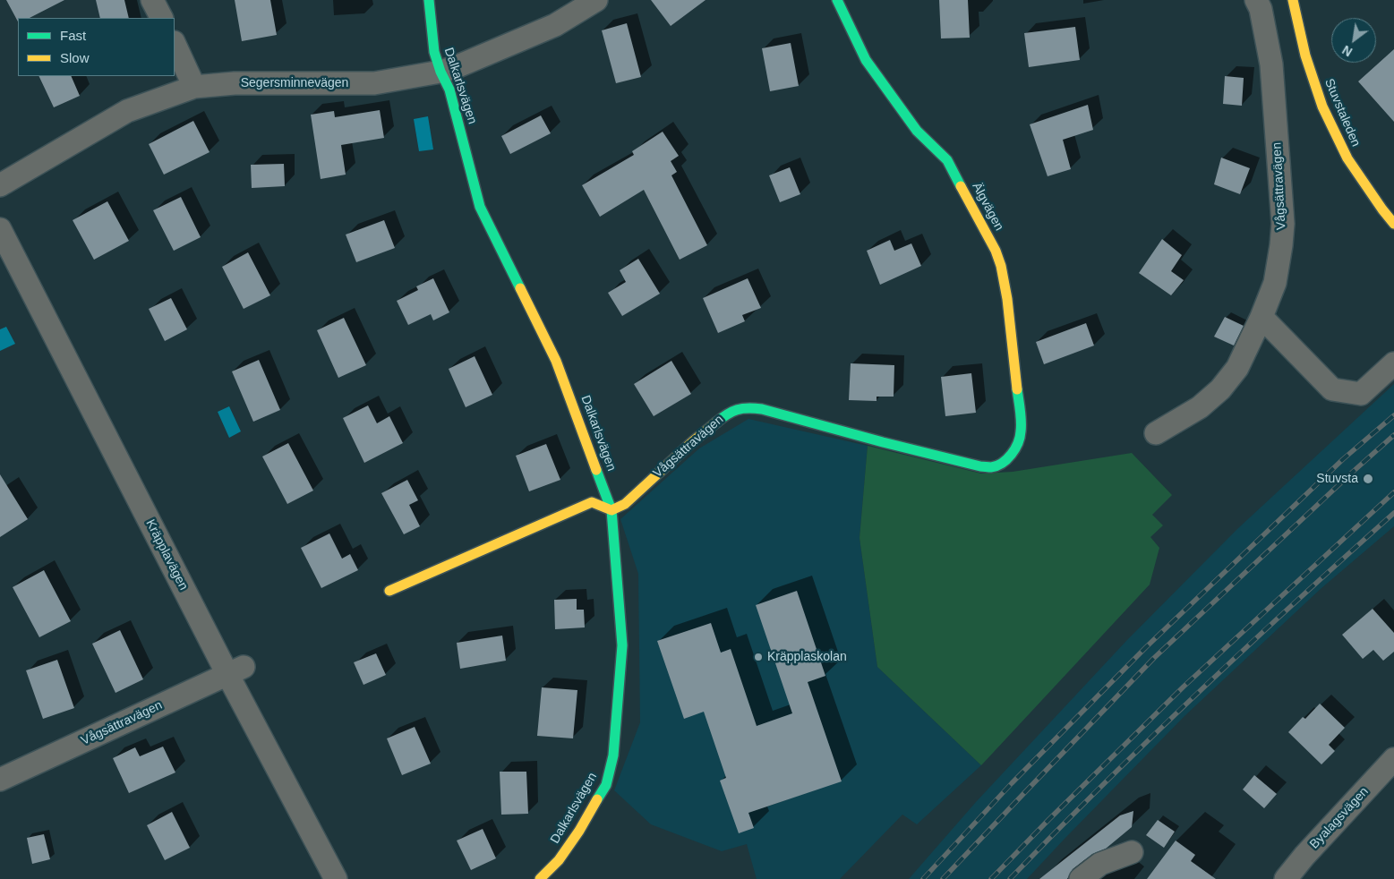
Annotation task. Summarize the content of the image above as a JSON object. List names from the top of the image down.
{
  "streets": {
    "street": [
      "Segersminnevägen",
      "Dalkarlsvägen",
      "Stuvstaleden",
      "Vågsättravägen",
      "Älgvägen",
      "Kräpplavägen",
      "Byalagsvägen"
    ]
  },
  "crossings": [
    ["Segersminnevägen", "Dalkarlsvägen"],
    ["Dalkarlsvägen", "Vågsättravägen"],
    ["Vågsättravägen", "Älgvägen"],
    ["Vågsättravägen", "Kräpplavägen"]
  ],
  "places": ["Stuvsta", "Kräpplaskolan"],
  "legend": ["Fast", "Slow"],
  "north": "bottom left"
}
